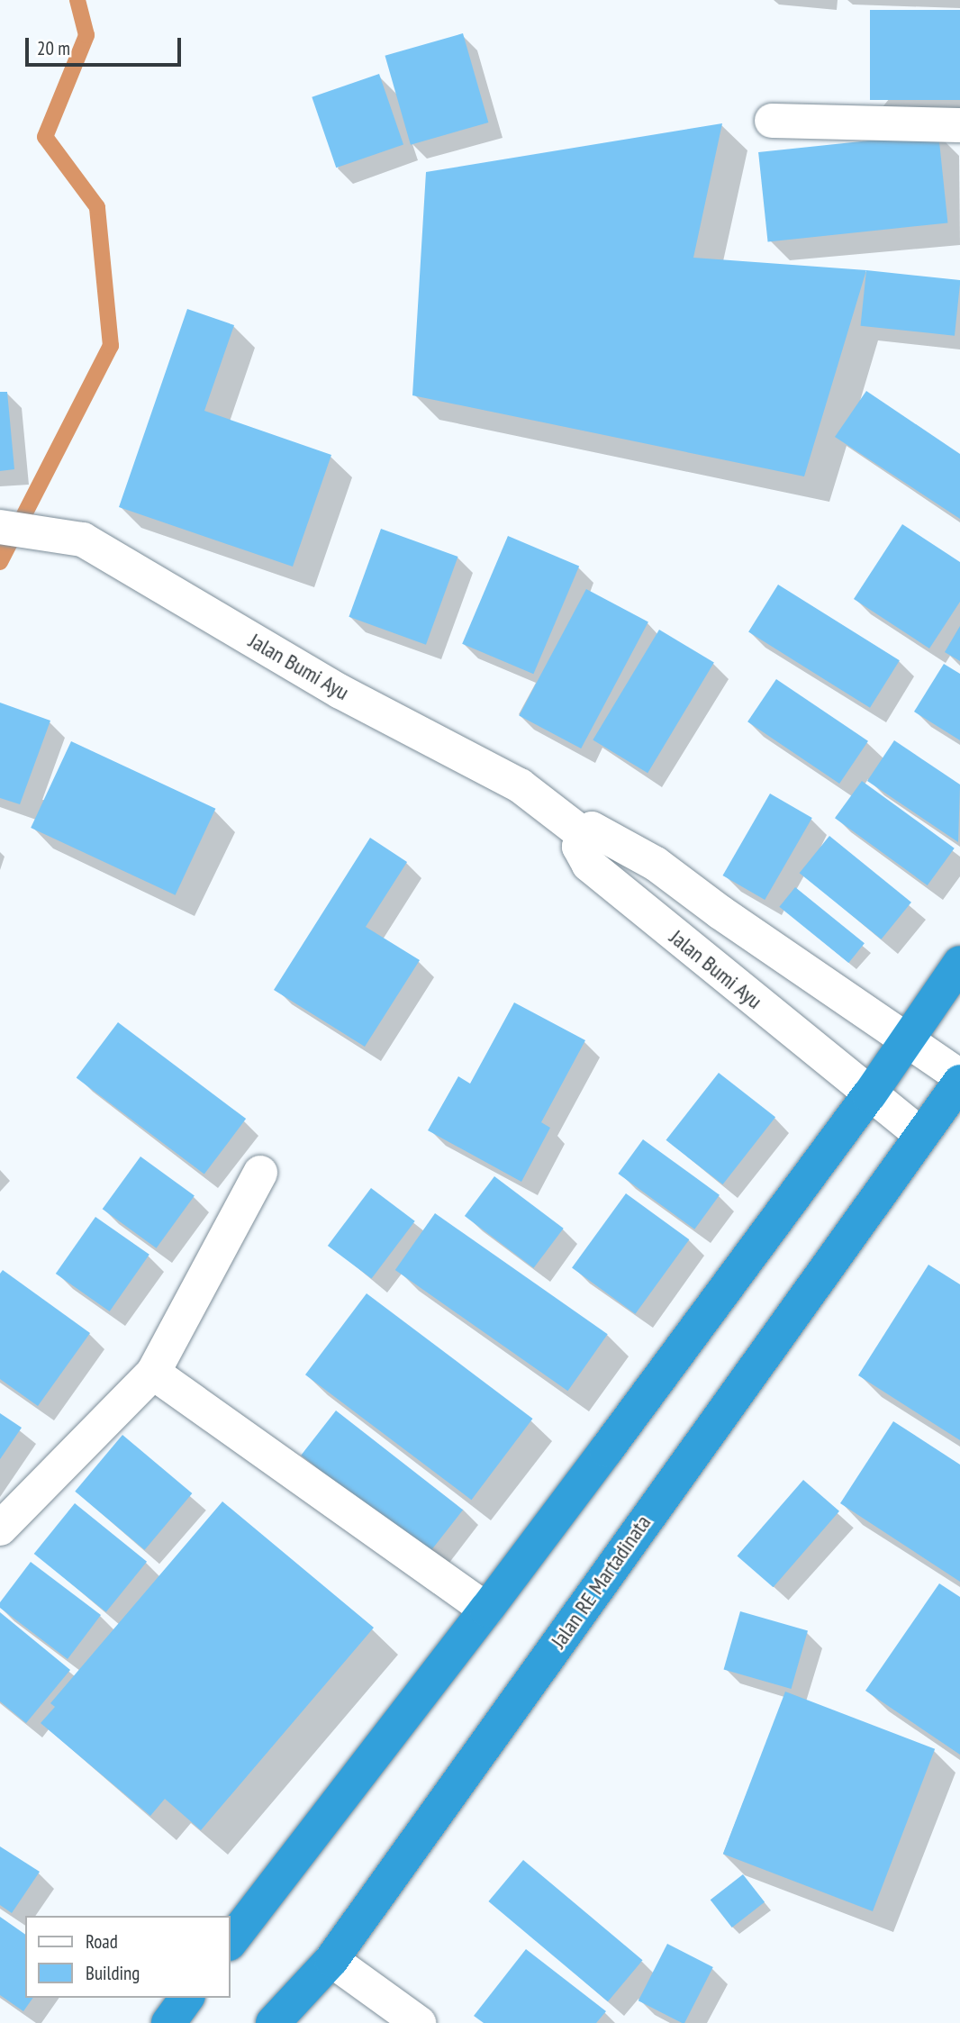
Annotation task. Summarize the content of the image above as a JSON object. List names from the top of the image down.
{
  "streets": {
    "highway": ["Jalan RE Martadinata"],
    "street": ["Jalan Bumi Ayu"]
  },
  "legend": ["Road", "Building"],
  "scale_bar": "20 m"
}
